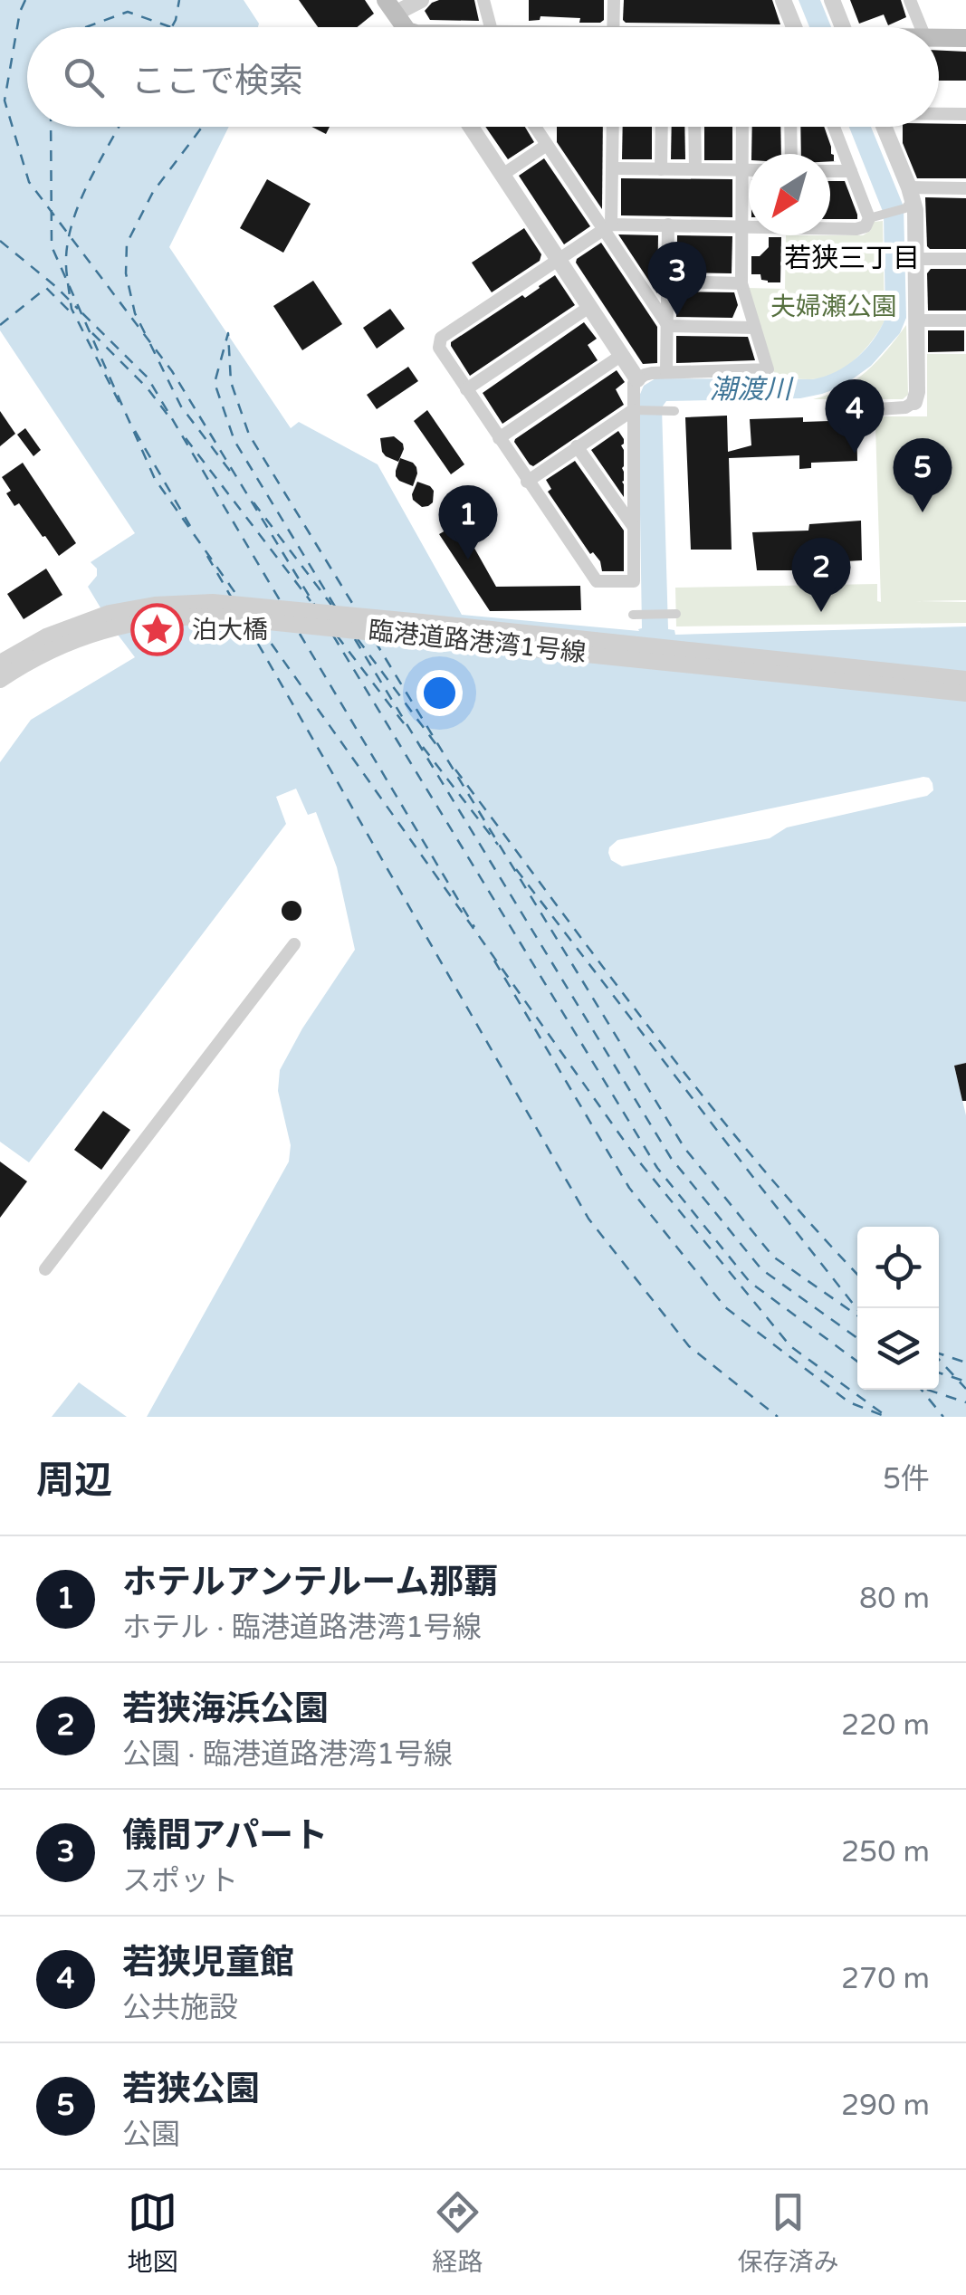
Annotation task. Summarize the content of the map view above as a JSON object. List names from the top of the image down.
{
  "streets": {
    "street": ["臨港道路港湾1号線"]
  },
  "districts": ["若狭三丁目"],
  "water": ["潮渡川"],
  "parks": ["夫婦瀬公園"],
  "places": {
    "place": ["泊大橋"]
  },
  "north": "bottom left",
  "page": {
    "search": "ここで検索",
    "pins": [
      "3",
      "4",
      "5",
      "1",
      "2"
    ],
    "heading": ["周辺", "5件"],
    "list": [
      {
        "mark": "1",
        "name": "ホテルアンテルーム那覇",
        "note": "ホテル · 臨港道路港湾1号線",
        "value": "80 m"
      },
      {
        "mark": "2",
        "name": "若狭海浜公園",
        "note": "公園 · 臨港道路港湾1号線",
        "value": "220 m"
      },
      {
        "mark": "3",
        "name": "儀間アパート",
        "note": "スポット",
        "value": "250 m"
      },
      {
        "mark": "4",
        "name": "若狭児童館",
        "note": "公共施設",
        "value": "270 m"
      },
      {
        "mark": "5",
        "name": "若狭公園",
        "note": "公園",
        "value": "290 m"
      }
    ],
    "nav": ["地図", "経路", "保存済み"]
  }
}
